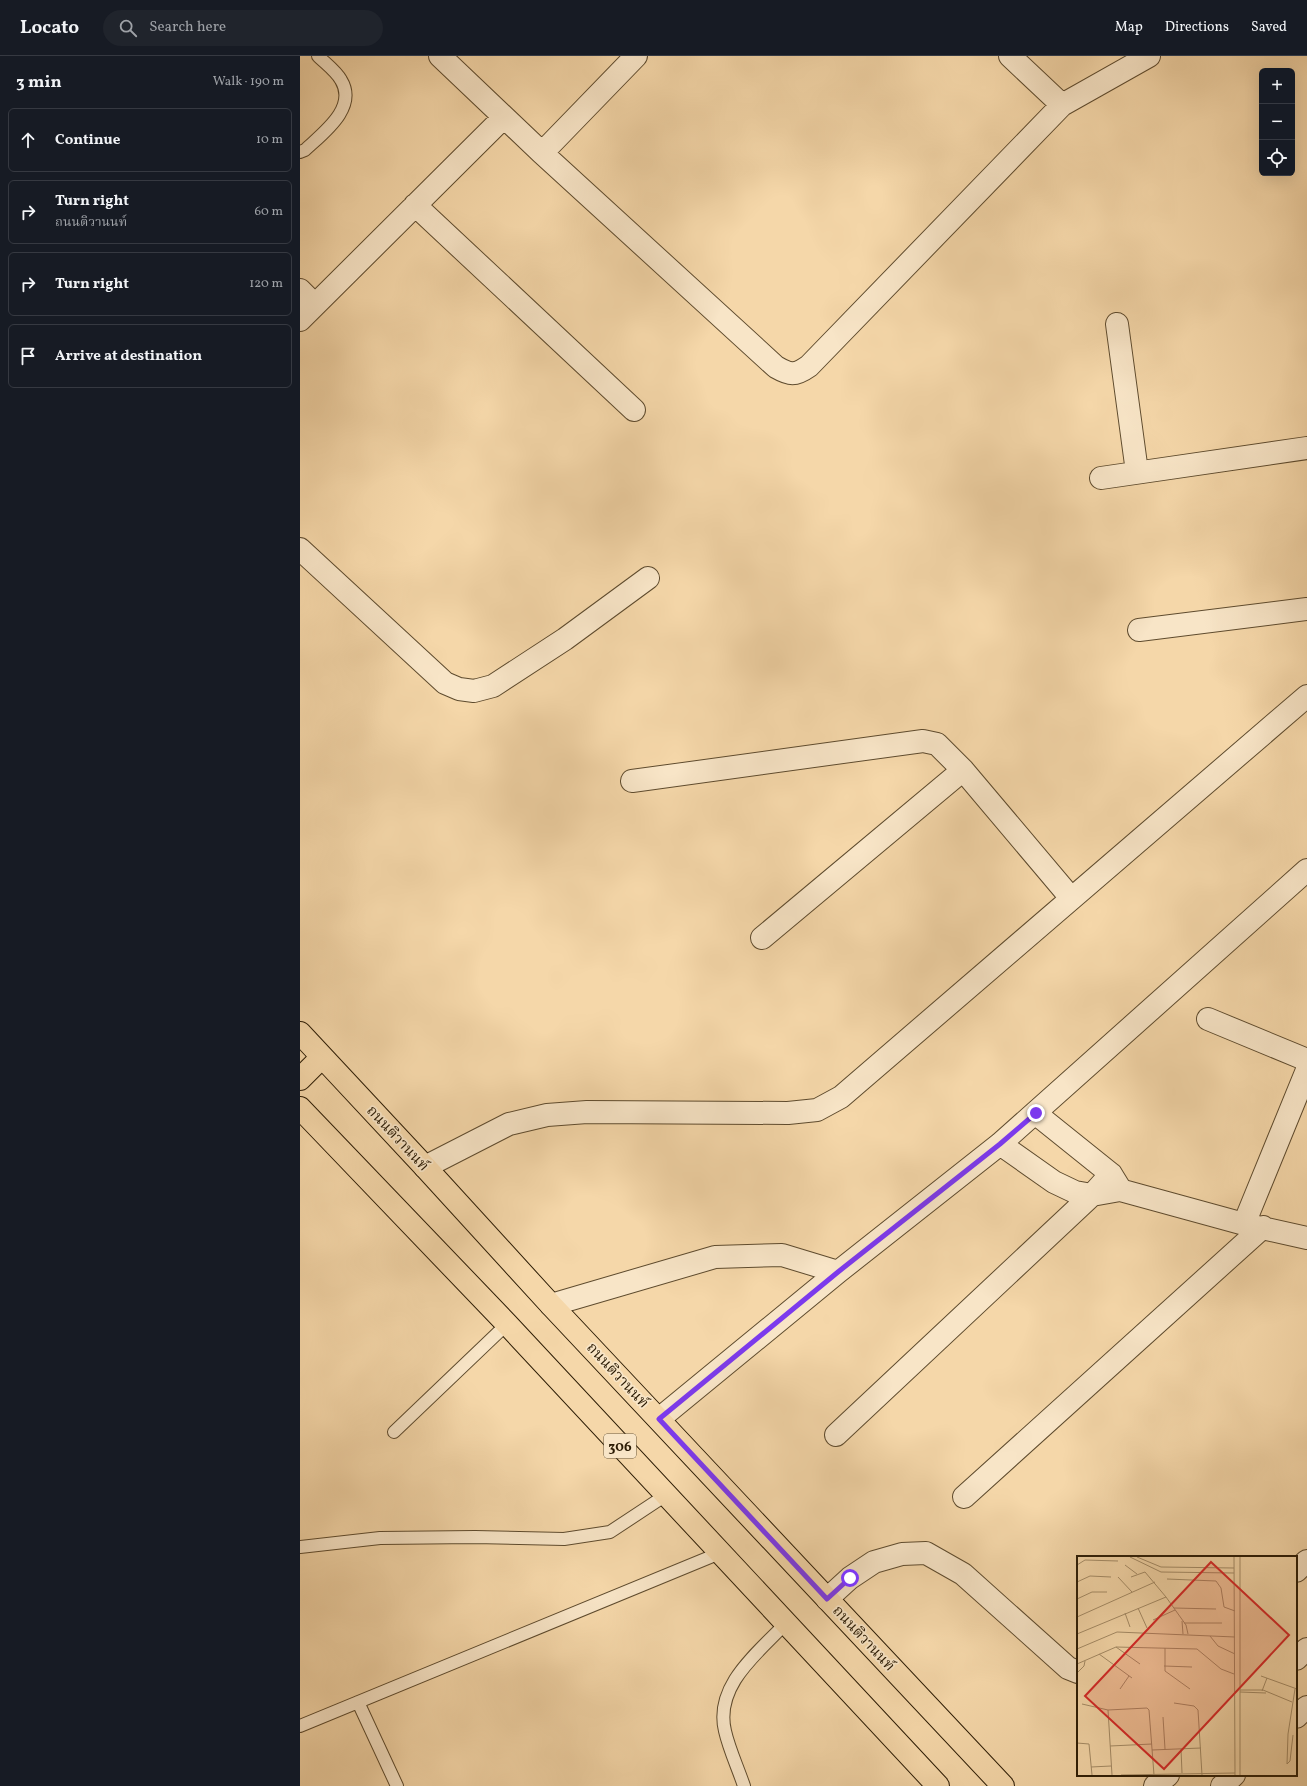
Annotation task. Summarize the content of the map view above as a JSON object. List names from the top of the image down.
{
  "streets": {
    "main road": ["ถนนติวานนท์", "306"]
  },
  "page": {
    "header": "Locato",
    "search": "Search here",
    "nav": ["Map", "Directions", "Saved"],
    "heading": ["3 min", "Walk · 190 m"],
    "map_buttons": ["+", "−"],
    "list": [
      ["Continue", "10 m"],
      ["Turn right", "ถนนติวานนท์", "60 m"],
      ["Turn right", "120 m"],
      "Arrive at destination"
    ]
  }
}
